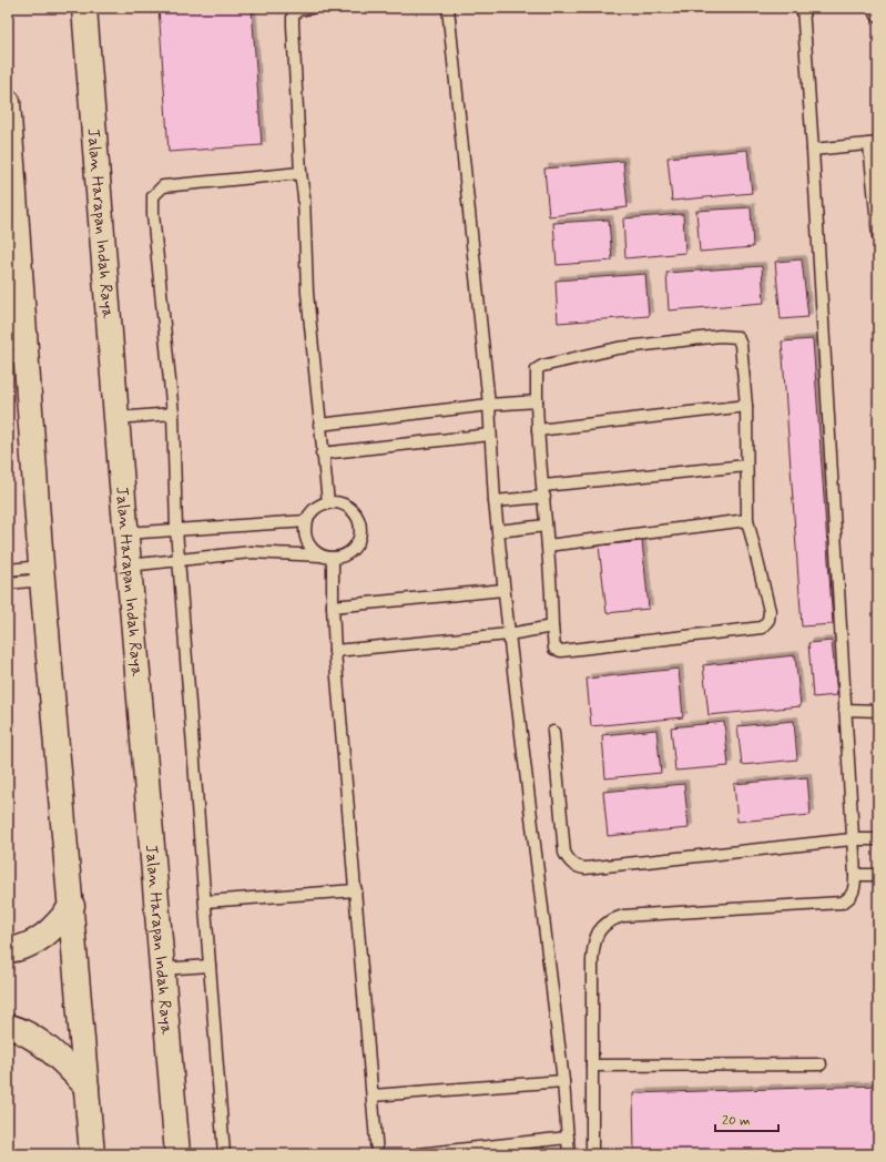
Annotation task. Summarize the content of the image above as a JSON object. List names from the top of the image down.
{
  "streets": {
    "main road": ["Jalan Harapan Indah Raya"]
  },
  "scale_bar": "20 m"
}
